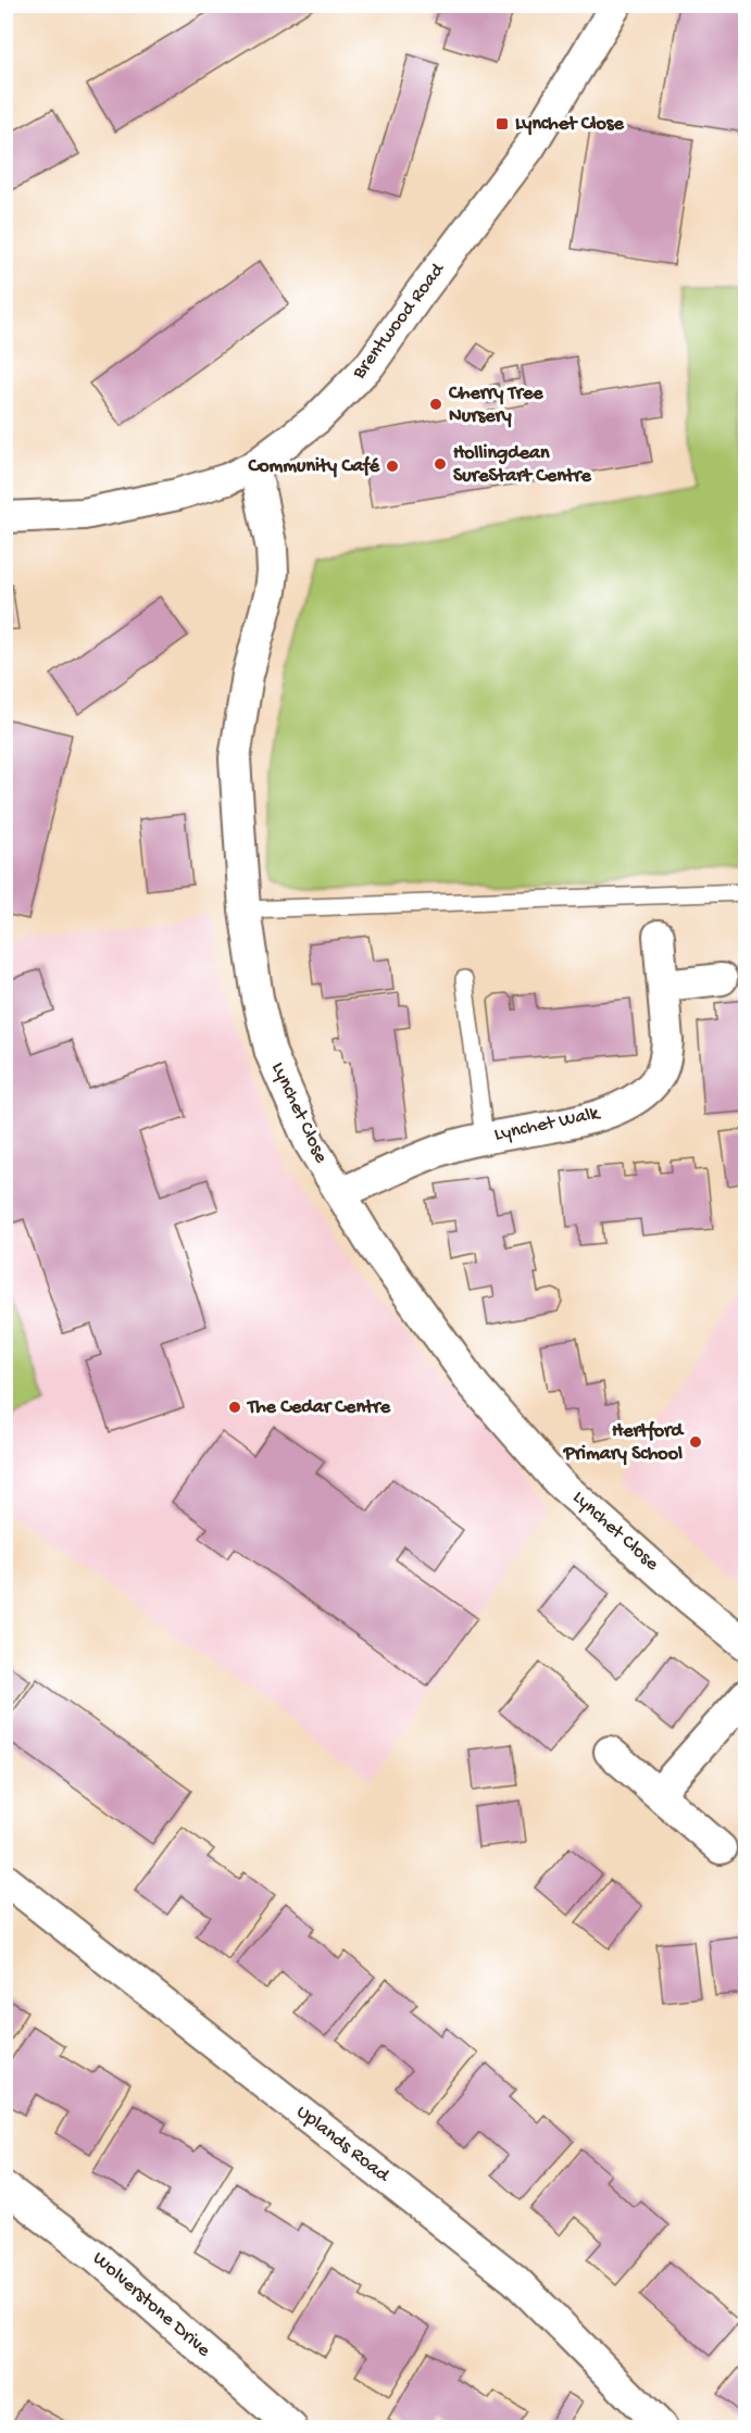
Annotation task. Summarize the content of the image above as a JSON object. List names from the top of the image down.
{
  "streets": {
    "street": [
      "Brentwood Road",
      "Lynchet Close",
      "Lynchet Walk",
      "Uplands Road",
      "Wolverstone Drive"
    ]
  },
  "crossings": [
    ["Brentwood Road", "Lynchet Close"],
    ["Lynchet Close", "Lynchet Walk"]
  ],
  "places": {
    "transit": ["Lynchet Close"],
    "other": [
      "Cherry Tree Nursery",
      "Hollingdean SureStart Centre",
      "Community Café",
      "The Cedar Centre",
      "Hertford Primary School"
    ]
  }
}
